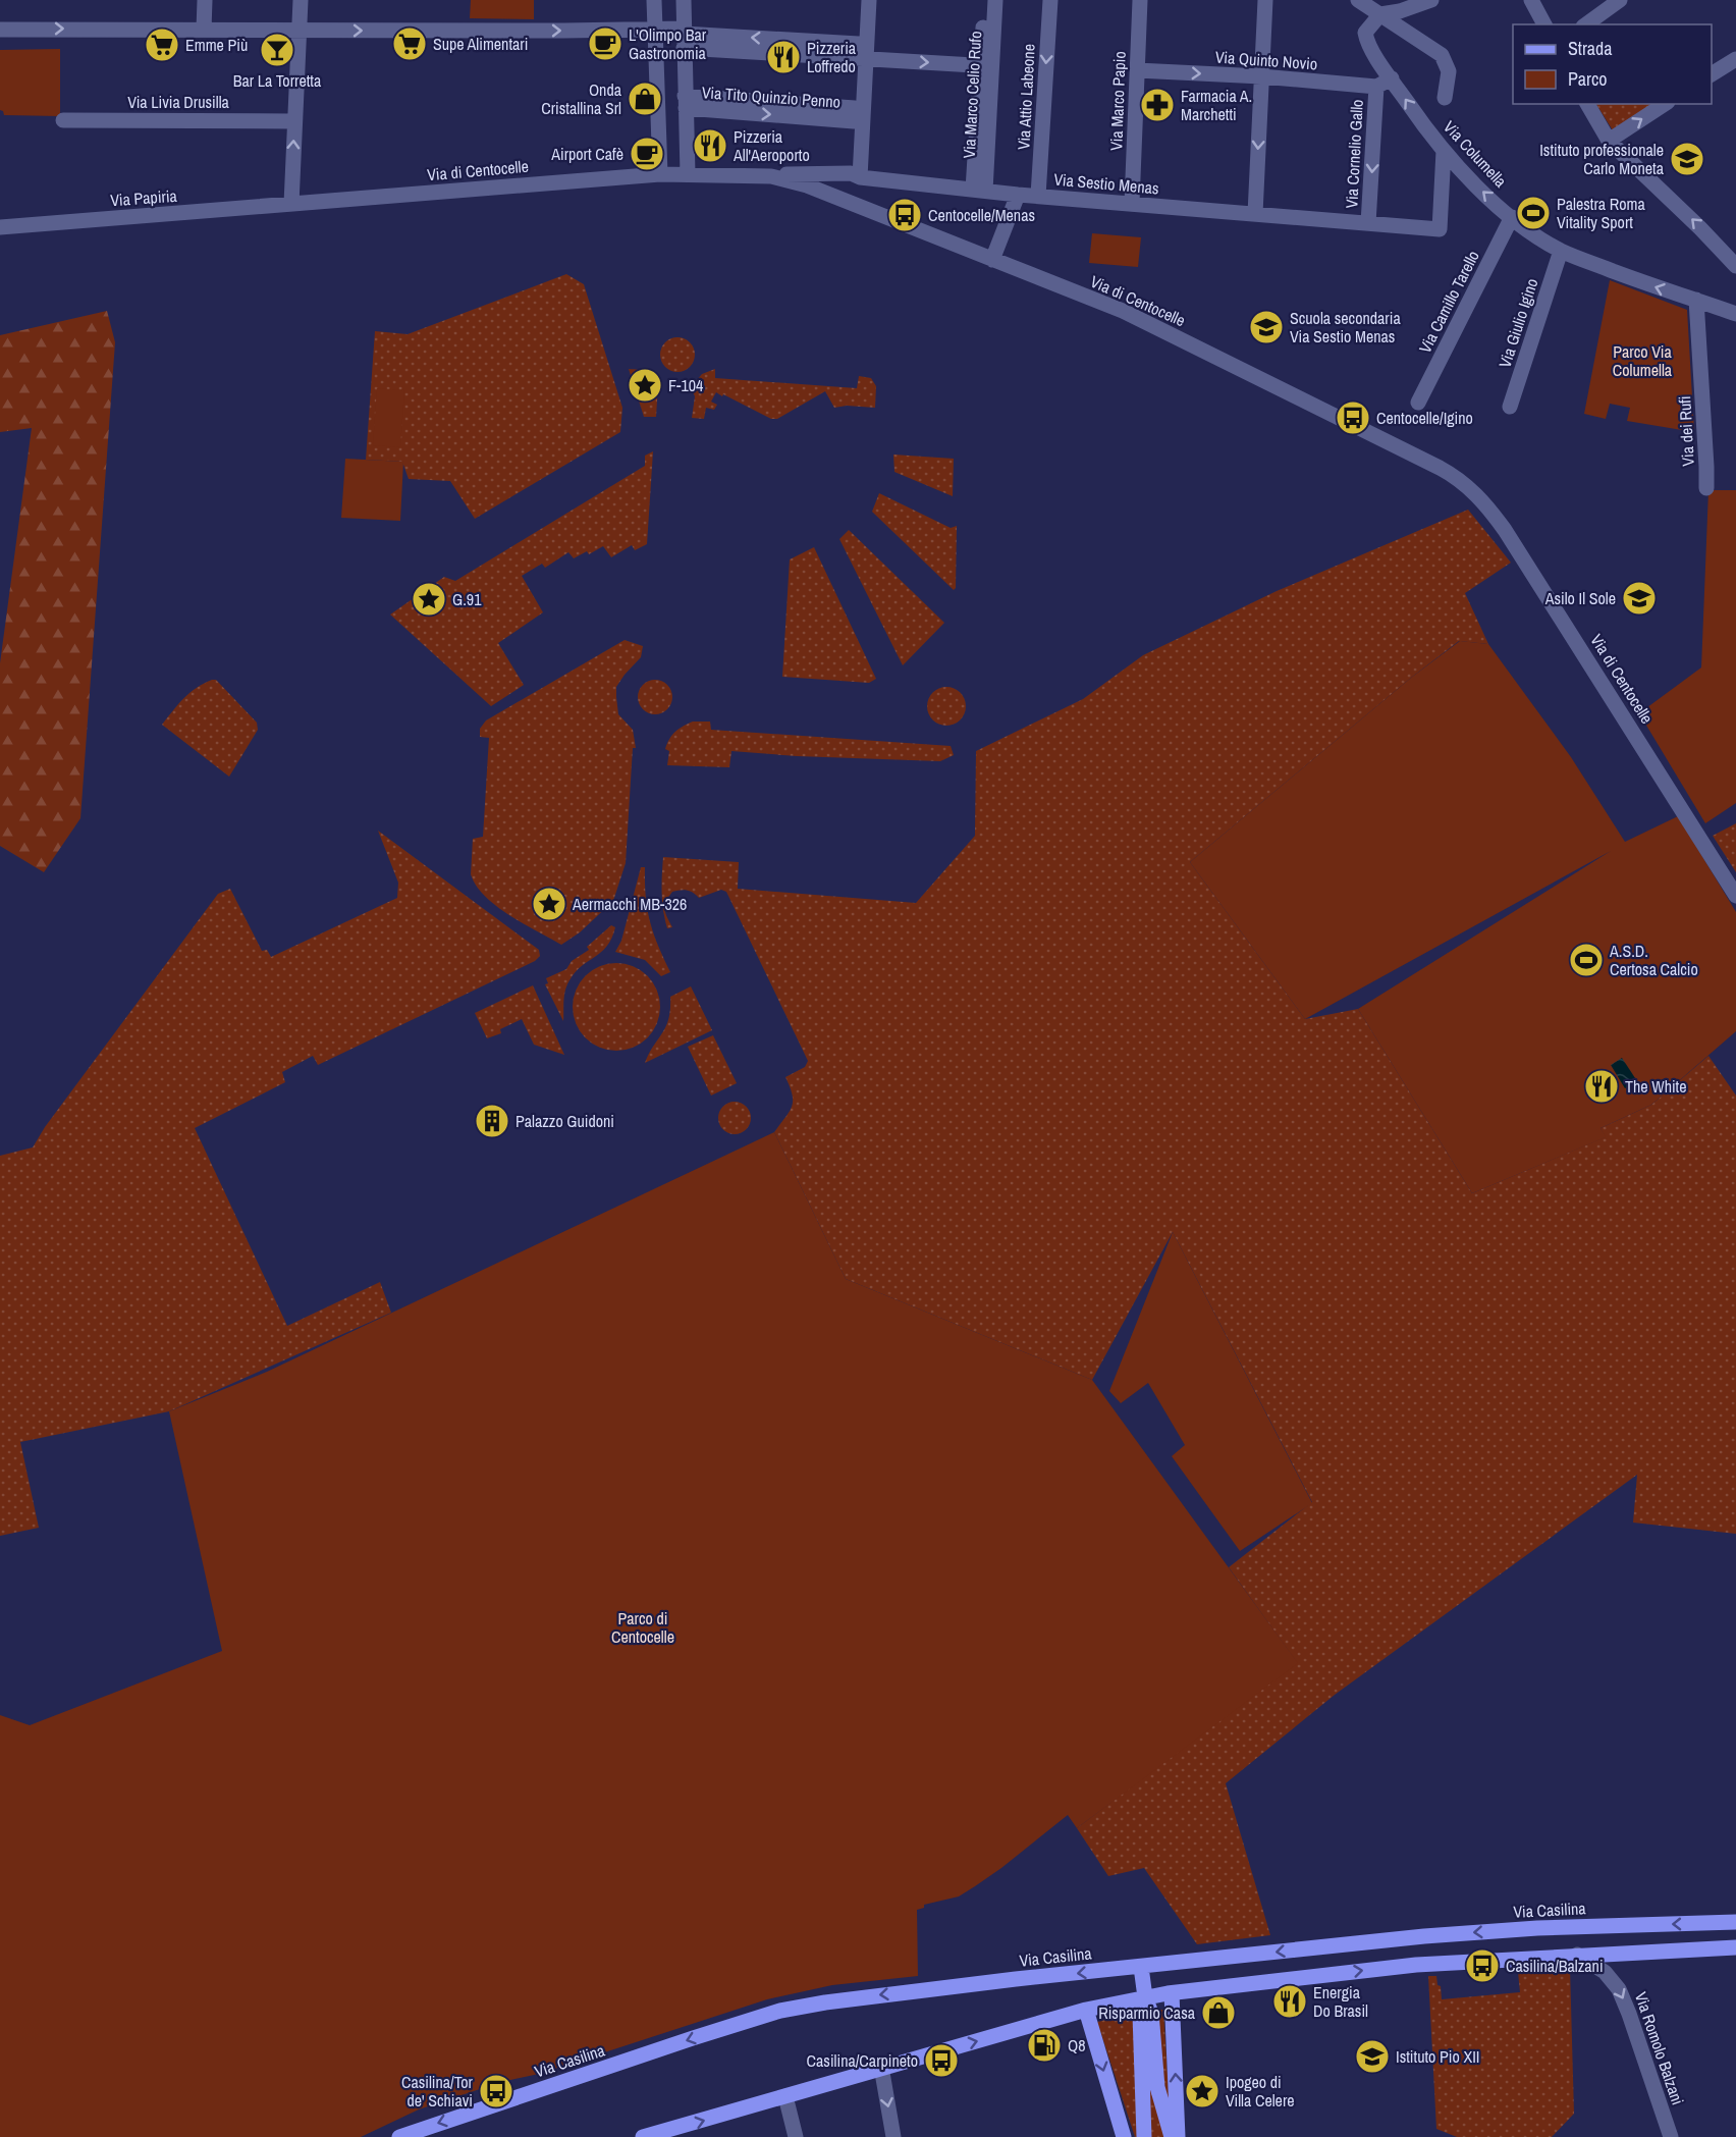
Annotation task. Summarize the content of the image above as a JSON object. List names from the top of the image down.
{
  "streets": {
    "main road": ["Via Casilina"],
    "street": [
      "Via Quinto Novio",
      "Via Marco Celio Rufo",
      "Via Tito Quinzio Penno",
      "Via Attio Labeone",
      "Via Marco Papio",
      "Via Livia Drusilla",
      "Via Cornelio Gallo",
      "Via Columella",
      "Via di Centocelle",
      "Via Sestio Menas",
      "Via Papiria",
      "Via Camillo Tarello",
      "Via Giulio Igino",
      "Via dei Rufi",
      "Via Romolo Balzani"
    ]
  },
  "crossings": [
    ["Via Quinto Novio", "Via Marco Papio"],
    ["Via Quinto Novio", "Via Cornelio Gallo"],
    ["Via Marco Celio Rufo", "Via Sestio Menas"],
    ["Via Attio Labeone", "Via Sestio Menas"],
    ["Via Marco Papio", "Via Sestio Menas"],
    ["Via Cornelio Gallo", "Via Sestio Menas"],
    ["Via Columella", "Via Sestio Menas"],
    ["Via Columella", "Via Camillo Tarello"],
    ["Via Columella", "Via Giulio Igino"],
    ["Via Columella", "Via dei Rufi"],
    ["Via di Centocelle", "Via Sestio Menas"],
    ["Via di Centocelle", "Via Papiria"]
  ],
  "one_way": ["Via Quinto Novio", "Via Attio Labeone", "Via Romolo Balzani"],
  "parks": ["Parco Via Columella", "Parco di Centocelle"],
  "places": {
    "supermarket": ["Supe Alimentari", "Emme Più"],
    "cafe": ["L'Olimpo Bar Gastronomia", "Airport Cafè"],
    "bar": ["Bar La Torretta"],
    "restaurant": [
      "Pizzeria Loffredo",
      "Pizzeria All'Aeroporto",
      "The White",
      "Energia Do Brasil"
    ],
    "shop": ["Onda Cristallina Srl", "Risparmio Casa"],
    "pharmacy": ["Farmacia A. Marchetti"],
    "school or university": [
      "Istituto professionale Carlo Moneta",
      "Scuola secondaria Via Sestio Menas",
      "Asilo Il Sole",
      "Istituto Pio XII"
    ],
    "sports": ["Palestra Roma Vitality Sport", "A.S.D. Certosa Calcio"],
    "bus stop": [
      "Centocelle/Menas",
      "Centocelle/Igino",
      "Casilina/Balzani",
      "Casilina/Carpineto",
      "Casilina/Tor de' Schiavi"
    ],
    "place": [
      "F-104",
      "G.91",
      "Aermacchi MB-326",
      "Ipogeo di Villa Celere"
    ],
    "building": ["Palazzo Guidoni"],
    "fuel station": ["Q8"]
  },
  "legend": ["Strada", "Parco"]
}
